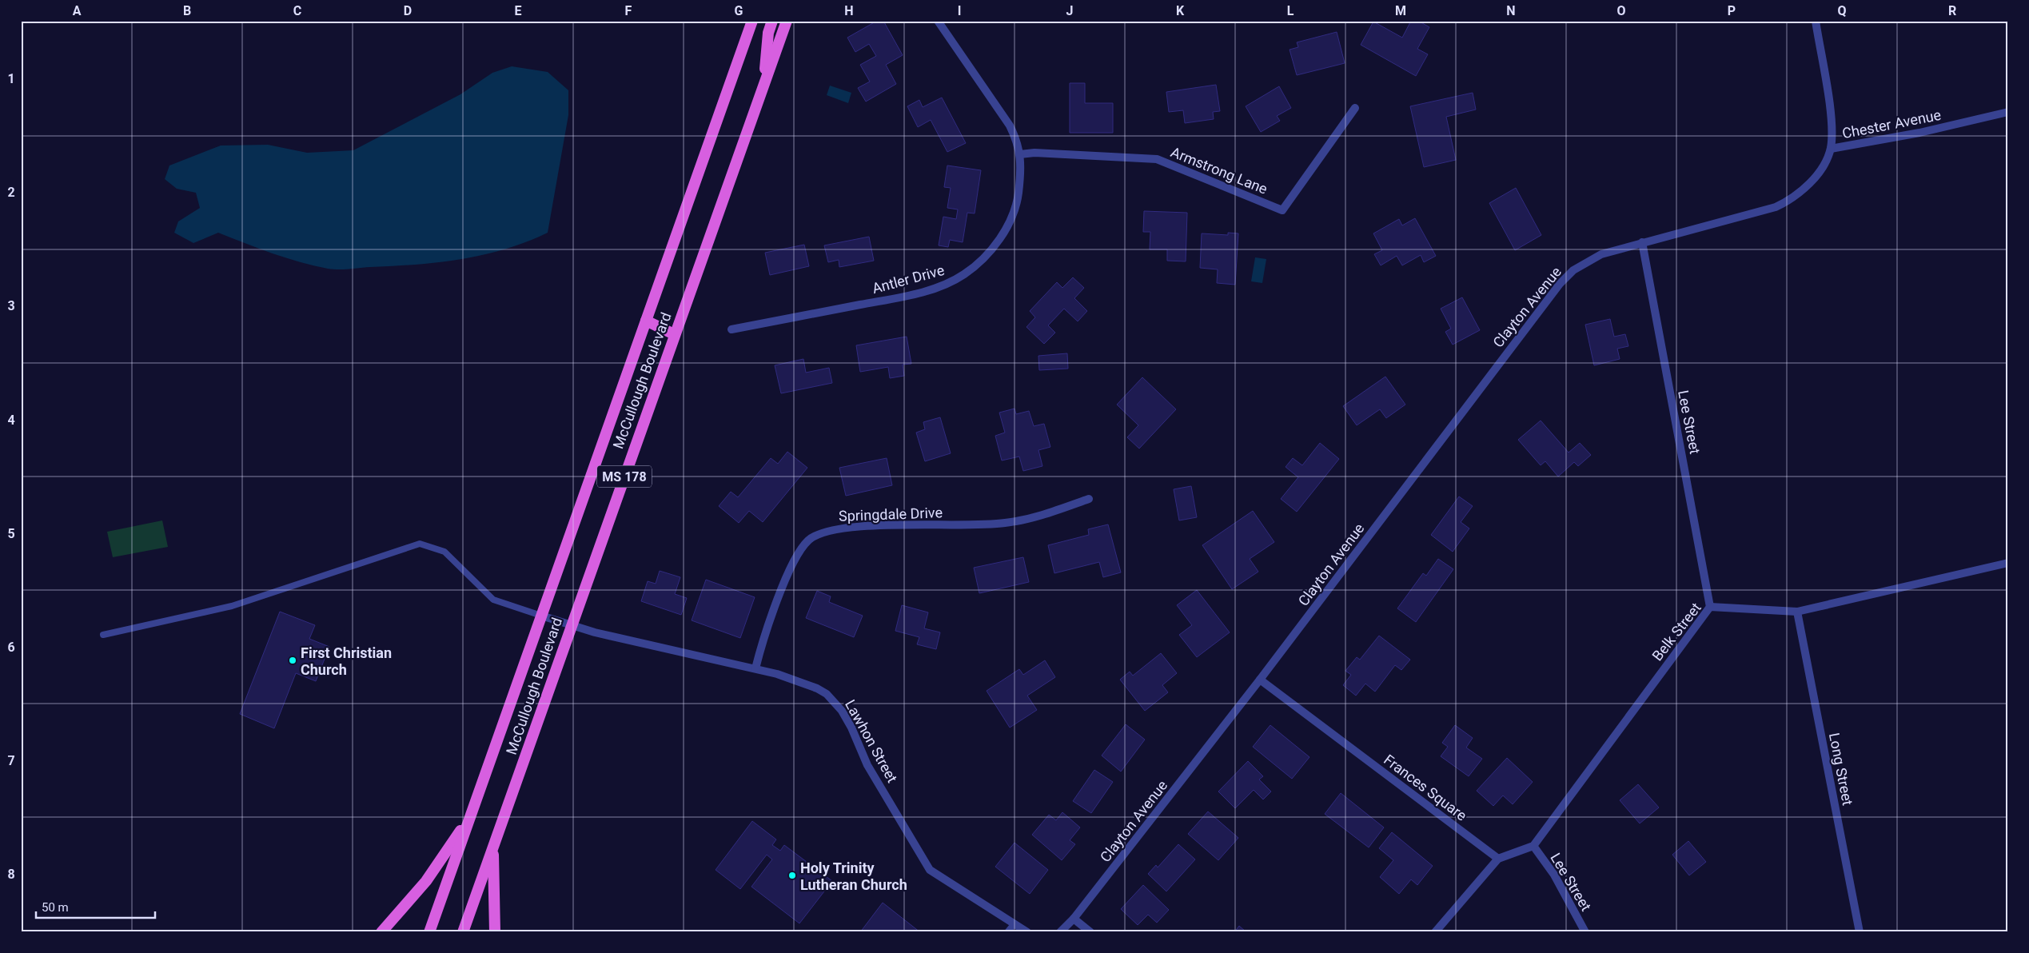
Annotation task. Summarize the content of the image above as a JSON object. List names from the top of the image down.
{
  "streets": {
    "highway": ["McCullough Boulevard", "MS 178"],
    "street": [
      "Chester Avenue",
      "Armstrong Lane",
      "Antler Drive",
      "Clayton Avenue",
      "Lee Street",
      "Springdale Drive",
      "Belk Street",
      "Lawhon Street",
      "Long Street",
      "Frances Square"
    ]
  },
  "crossings": [
    ["Chester Avenue", "Clayton Avenue"],
    ["Chester Avenue", "Lee Street"],
    ["Armstrong Lane", "Antler Drive"],
    ["Clayton Avenue", "Lee Street"],
    ["Clayton Avenue", "Frances Square"],
    ["McCullough Boulevard", "Lawhon Street"],
    ["Lee Street", "Belk Street"],
    ["Springdale Drive", "Lawhon Street"],
    ["Belk Street", "Long Street"]
  ],
  "places": ["First Christian Church", "Holy Trinity Lutheran Church"],
  "scale_bar": "50 m",
  "grid": {
    "columns": [
      "A",
      "B",
      "C",
      "D",
      "E",
      "F",
      "G",
      "H",
      "I",
      "J",
      "K",
      "L",
      "M",
      "N",
      "O",
      "P",
      "Q",
      "R"
    ],
    "rows": [
      "1",
      "2",
      "3",
      "4",
      "5",
      "6",
      "7",
      "8"
    ]
  }
}
